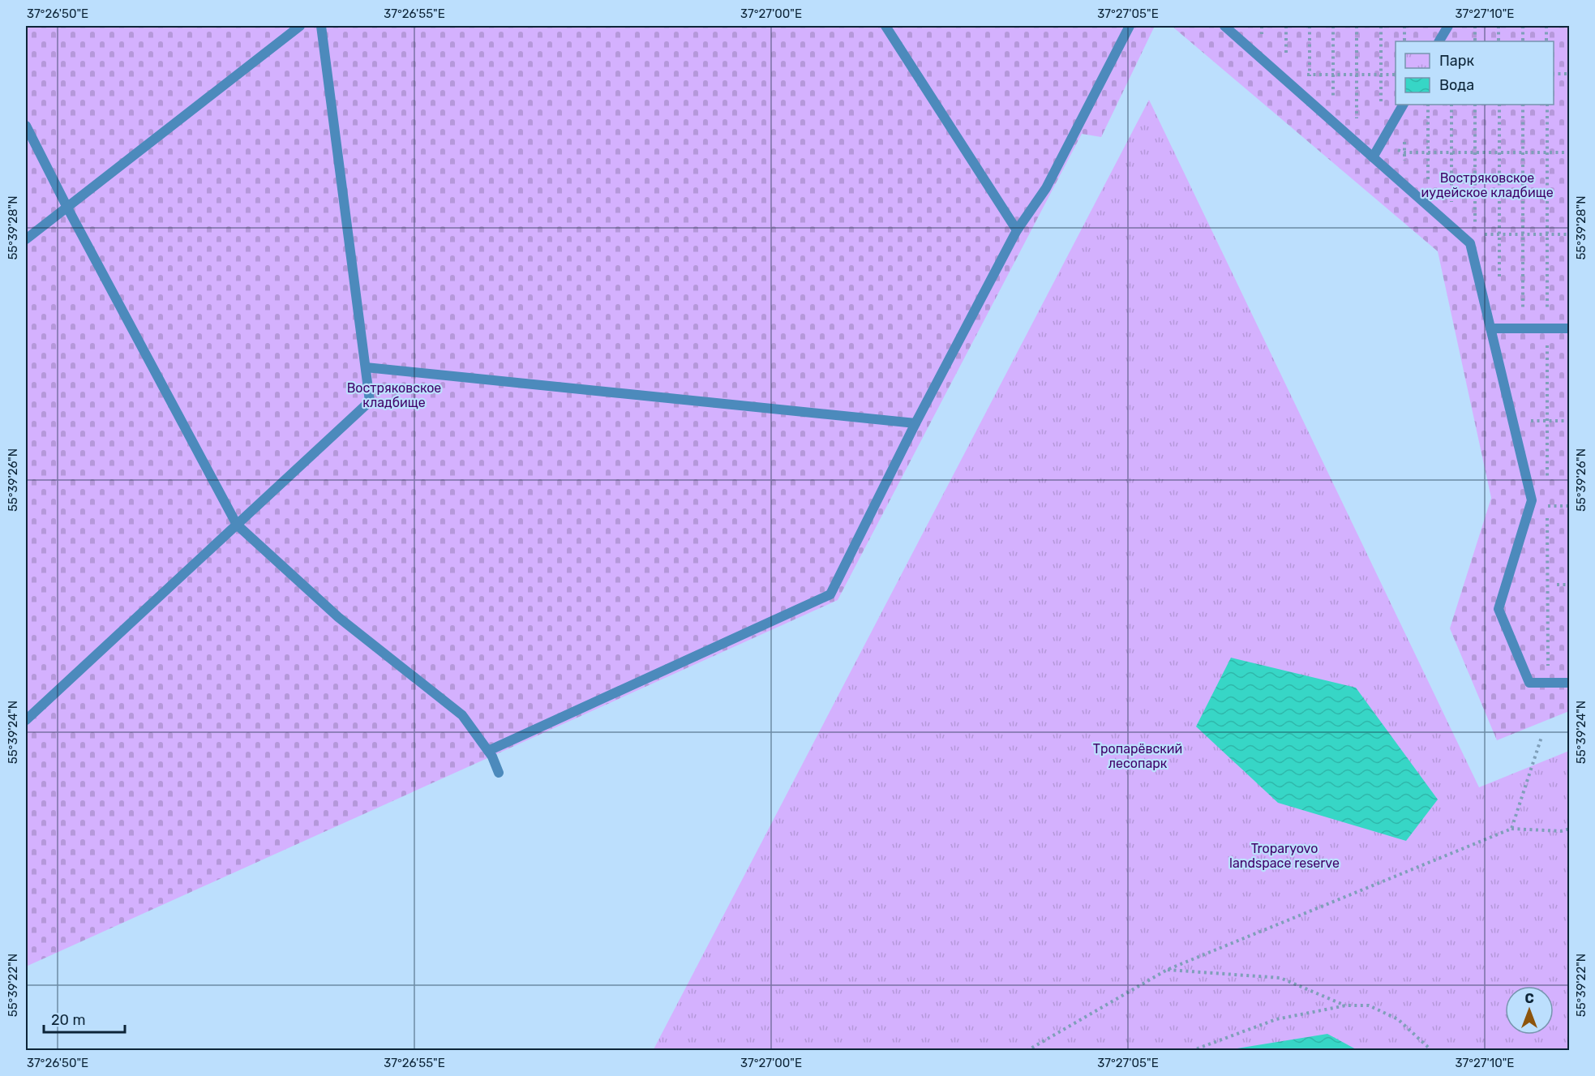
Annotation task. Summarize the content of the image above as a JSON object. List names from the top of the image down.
{
  "parks": [
    "Востряковское иудейское кладбище",
    "Востряковское кладбище",
    "Тропарёвский лесопарк",
    "Troparyovo landspace reserve"
  ],
  "legend": ["Парк", "Вода"],
  "scale_bar": "20 m",
  "north": "top",
  "coordinates": [
    "37°26'50\"E",
    "37°26'55\"E",
    "37°27'00\"E",
    "37°27'05\"E",
    "37°27'10\"E",
    "55°39'28\"N",
    "55°39'26\"N",
    "55°39'24\"N",
    "55°39'22\"N"
  ]
}
